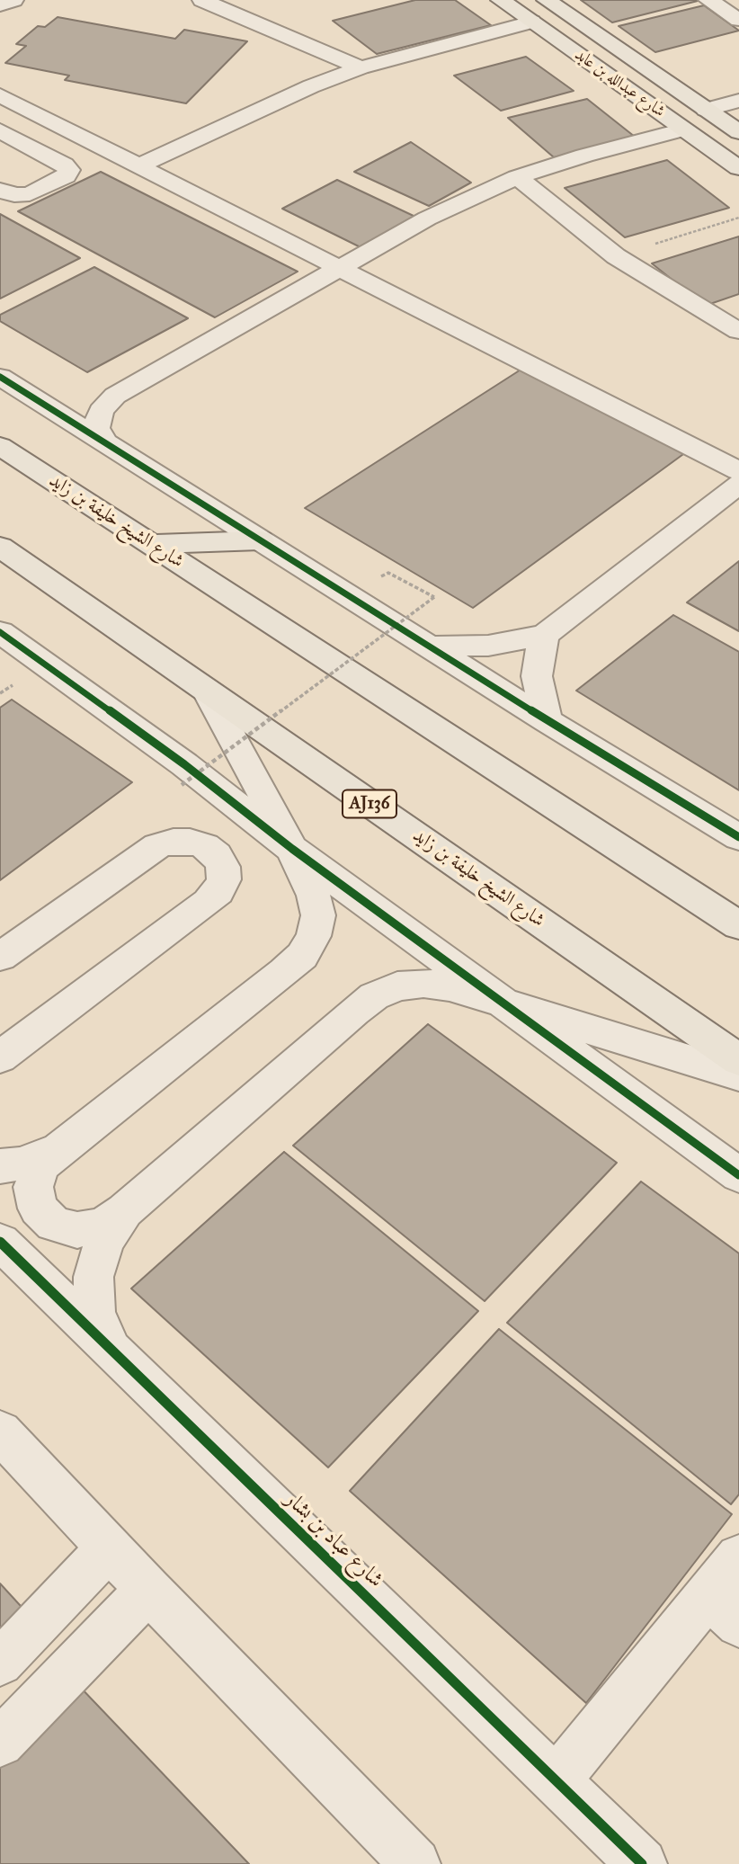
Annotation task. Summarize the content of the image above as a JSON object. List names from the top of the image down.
{
  "streets": {
    "main road": ["شارع عبدالله بن عابد", "شارع الشيخ خليفة بن زايد", "AJ136"],
    "street": ["شارع عباد بن بشار"]
  }
}
